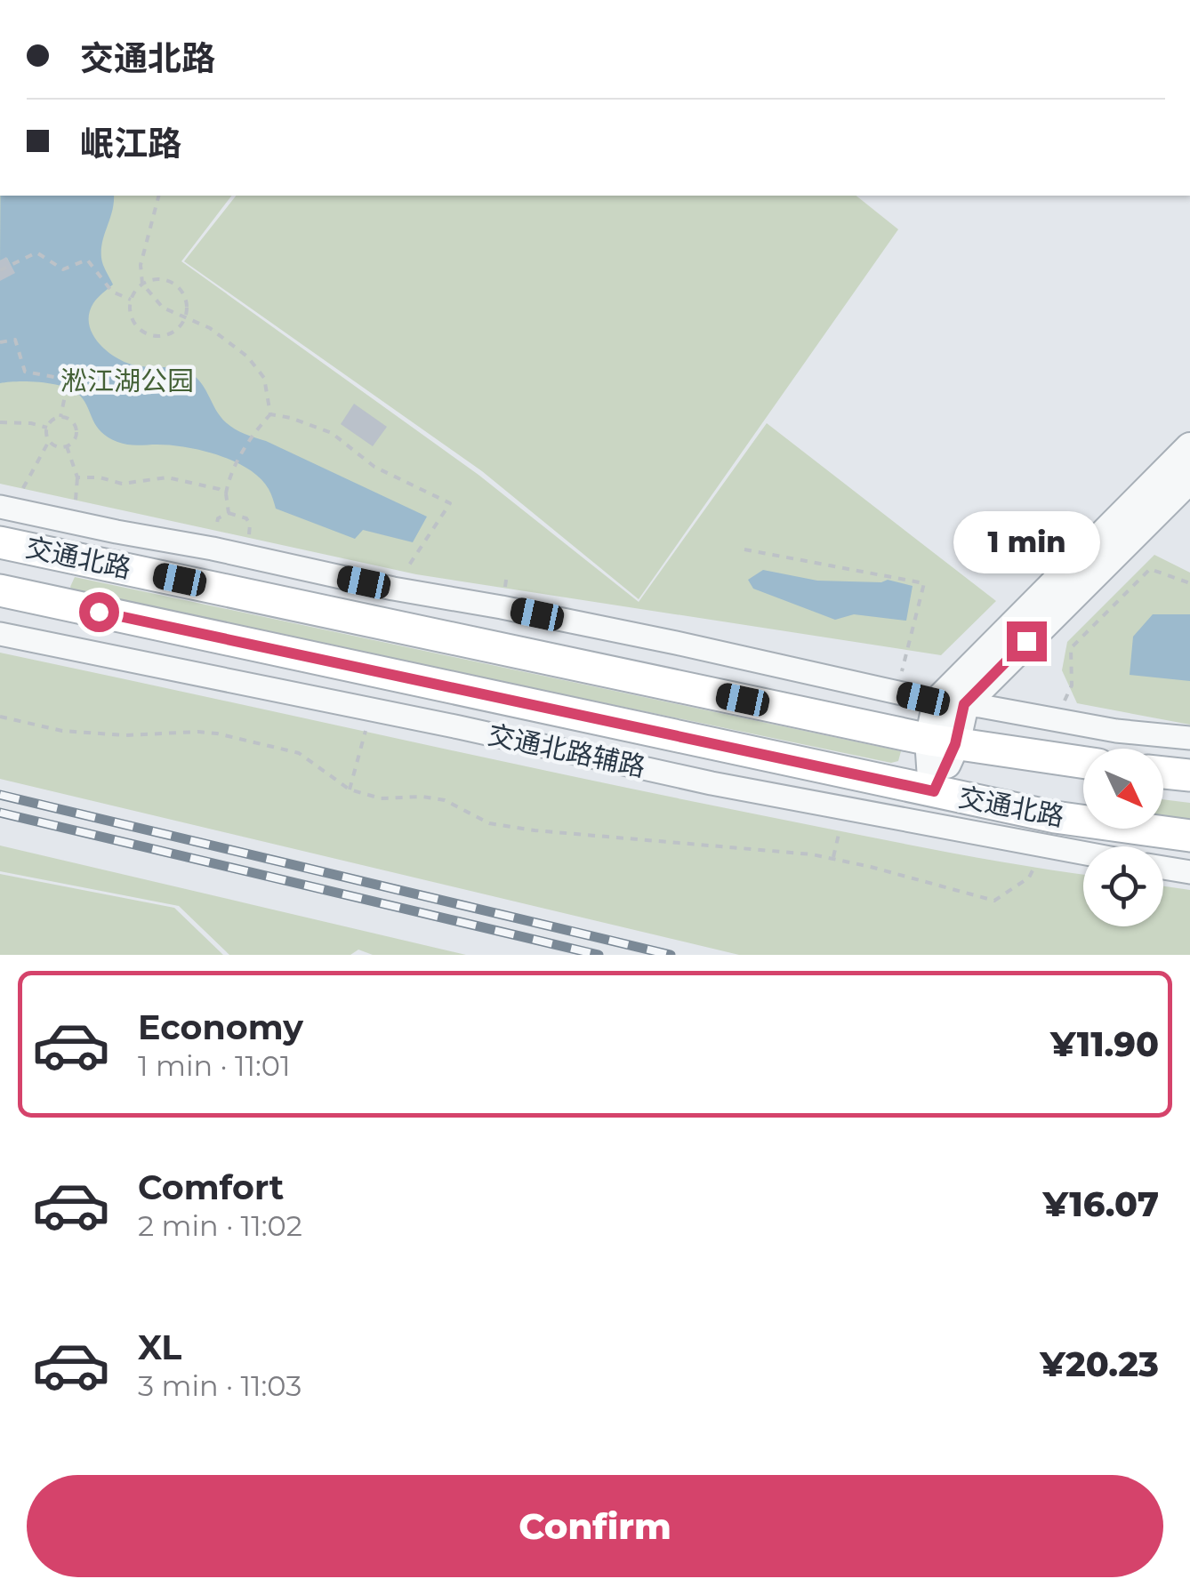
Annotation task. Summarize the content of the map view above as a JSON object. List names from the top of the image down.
{
  "streets": {
    "main road": ["交通北路"],
    "street": ["交通北路辅路"]
  },
  "parks": ["淞江湖公园"],
  "north": "bottom right",
  "page": {
    "banner": ["交通北路", "岷江路"],
    "bubble": "1 min",
    "list": [
      {
        "name": "Economy",
        "note": "1 min · 11:01",
        "value": "¥11.90"
      },
      {
        "name": "Comfort",
        "note": "2 min · 11:02",
        "value": "¥16.07"
      },
      {
        "name": "XL",
        "note": "3 min · 11:03",
        "value": "¥20.23"
      }
    ],
    "buttons": "Confirm"
  }
}
